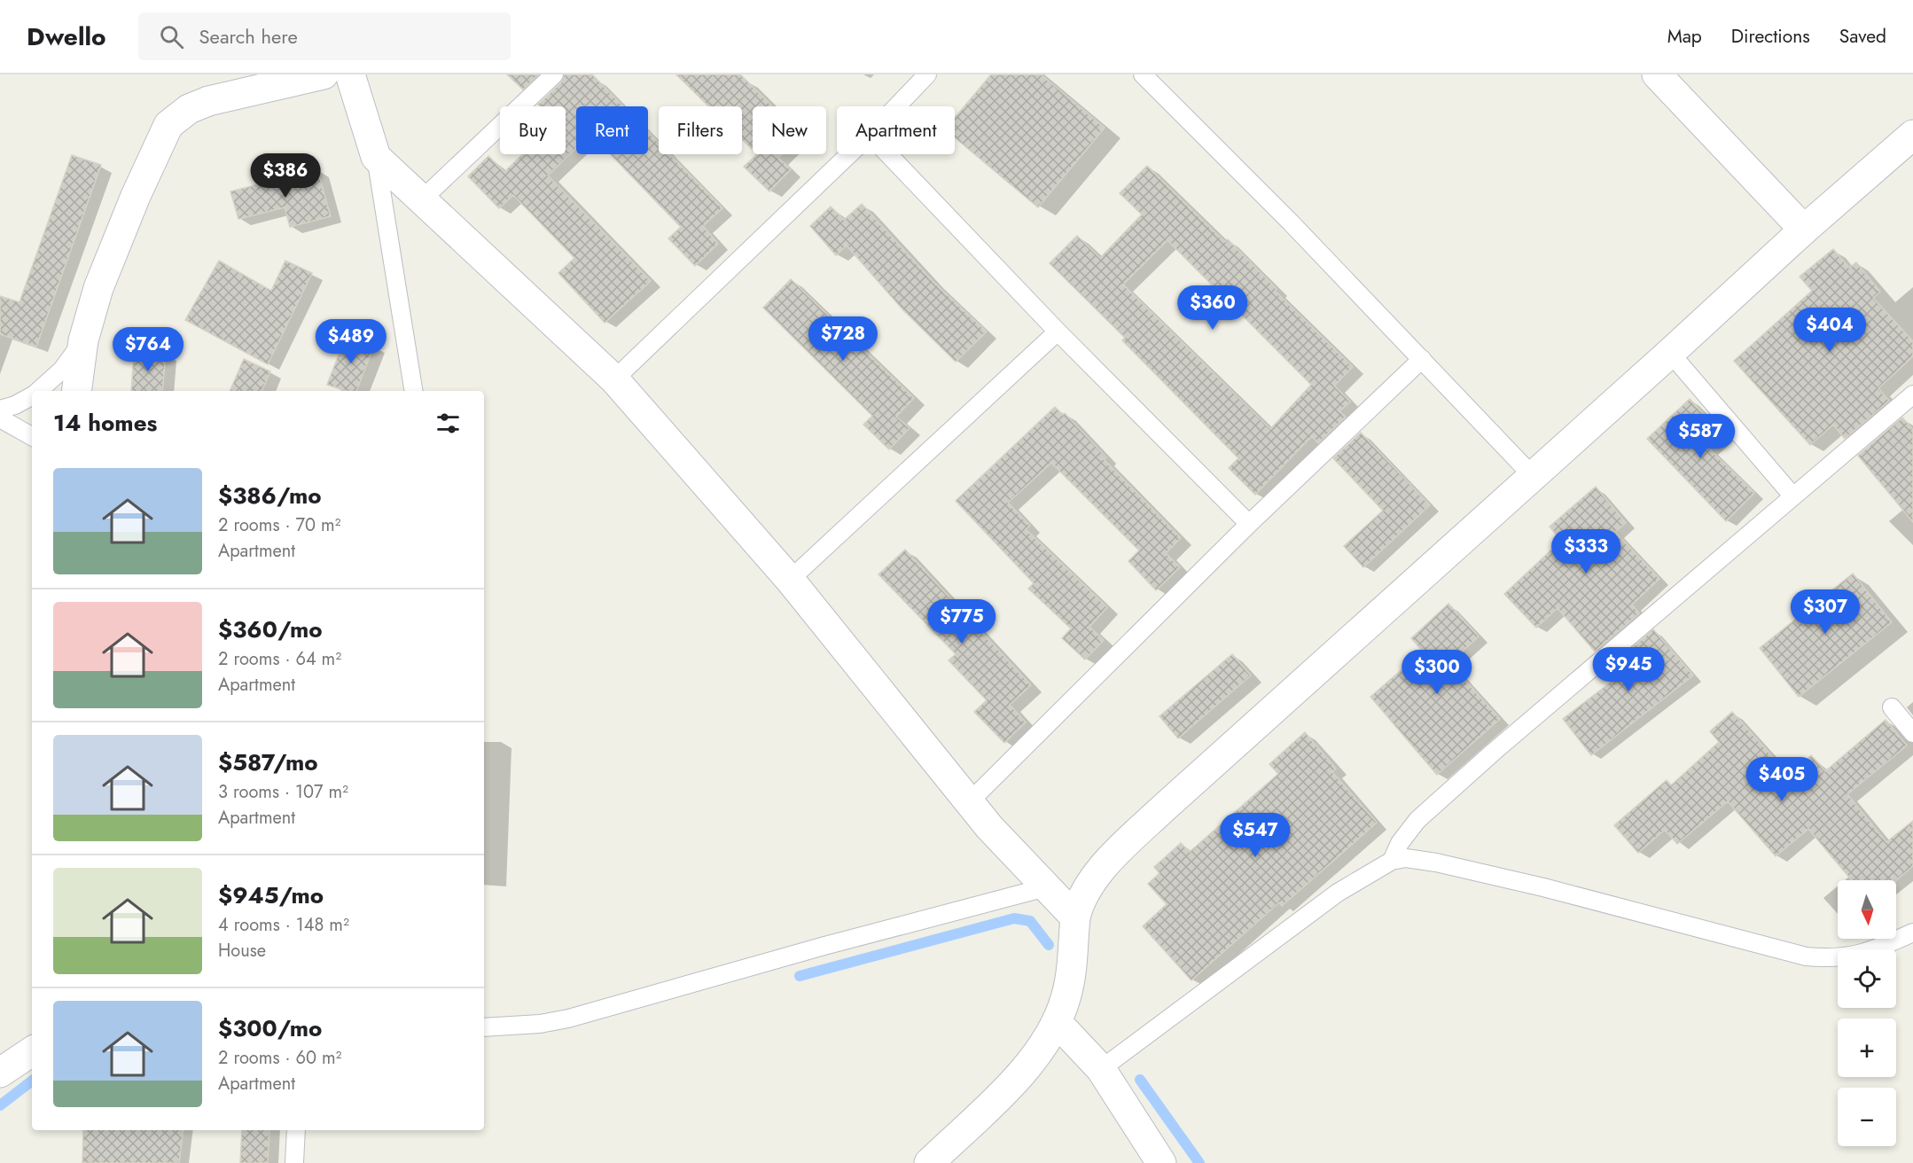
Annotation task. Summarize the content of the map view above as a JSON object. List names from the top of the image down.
{
  "north": "bottom",
  "page": {
    "header": "Dwello",
    "search": "Search here",
    "nav": ["Map", "Directions", "Saved"],
    "chip": [
      "Buy",
      "Rent",
      "Filters",
      "New",
      "Apartment"
    ],
    "price": [
      "$386",
      "$360",
      "$404",
      "$728",
      "$489",
      "$764",
      "$587",
      "$333",
      "$307",
      "$775",
      "$945",
      "$300",
      "$405",
      "$547"
    ],
    "heading": "14 homes",
    "list": [
      {
        "name": "$386/mo",
        "note": "2 rooms · 70 m² · Apartment"
      },
      {
        "name": "$360/mo",
        "note": "2 rooms · 64 m² · Apartment"
      },
      {
        "name": "$587/mo",
        "note": "3 rooms · 107 m² · Apartment"
      },
      {
        "name": "$945/mo",
        "note": "4 rooms · 148 m² · House"
      },
      {
        "name": "$300/mo",
        "note": "2 rooms · 60 m² · Apartment"
      }
    ],
    "map_buttons": ["+", "−"]
  }
}
